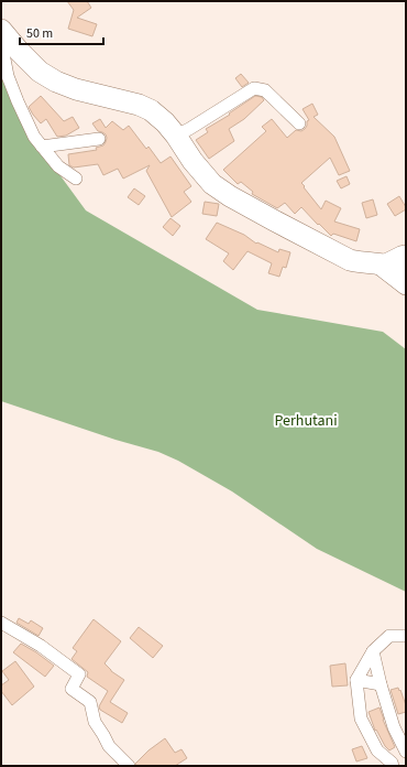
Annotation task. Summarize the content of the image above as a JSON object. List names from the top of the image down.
{
  "parks": ["Perhutani"],
  "scale_bar": "50 m"
}
